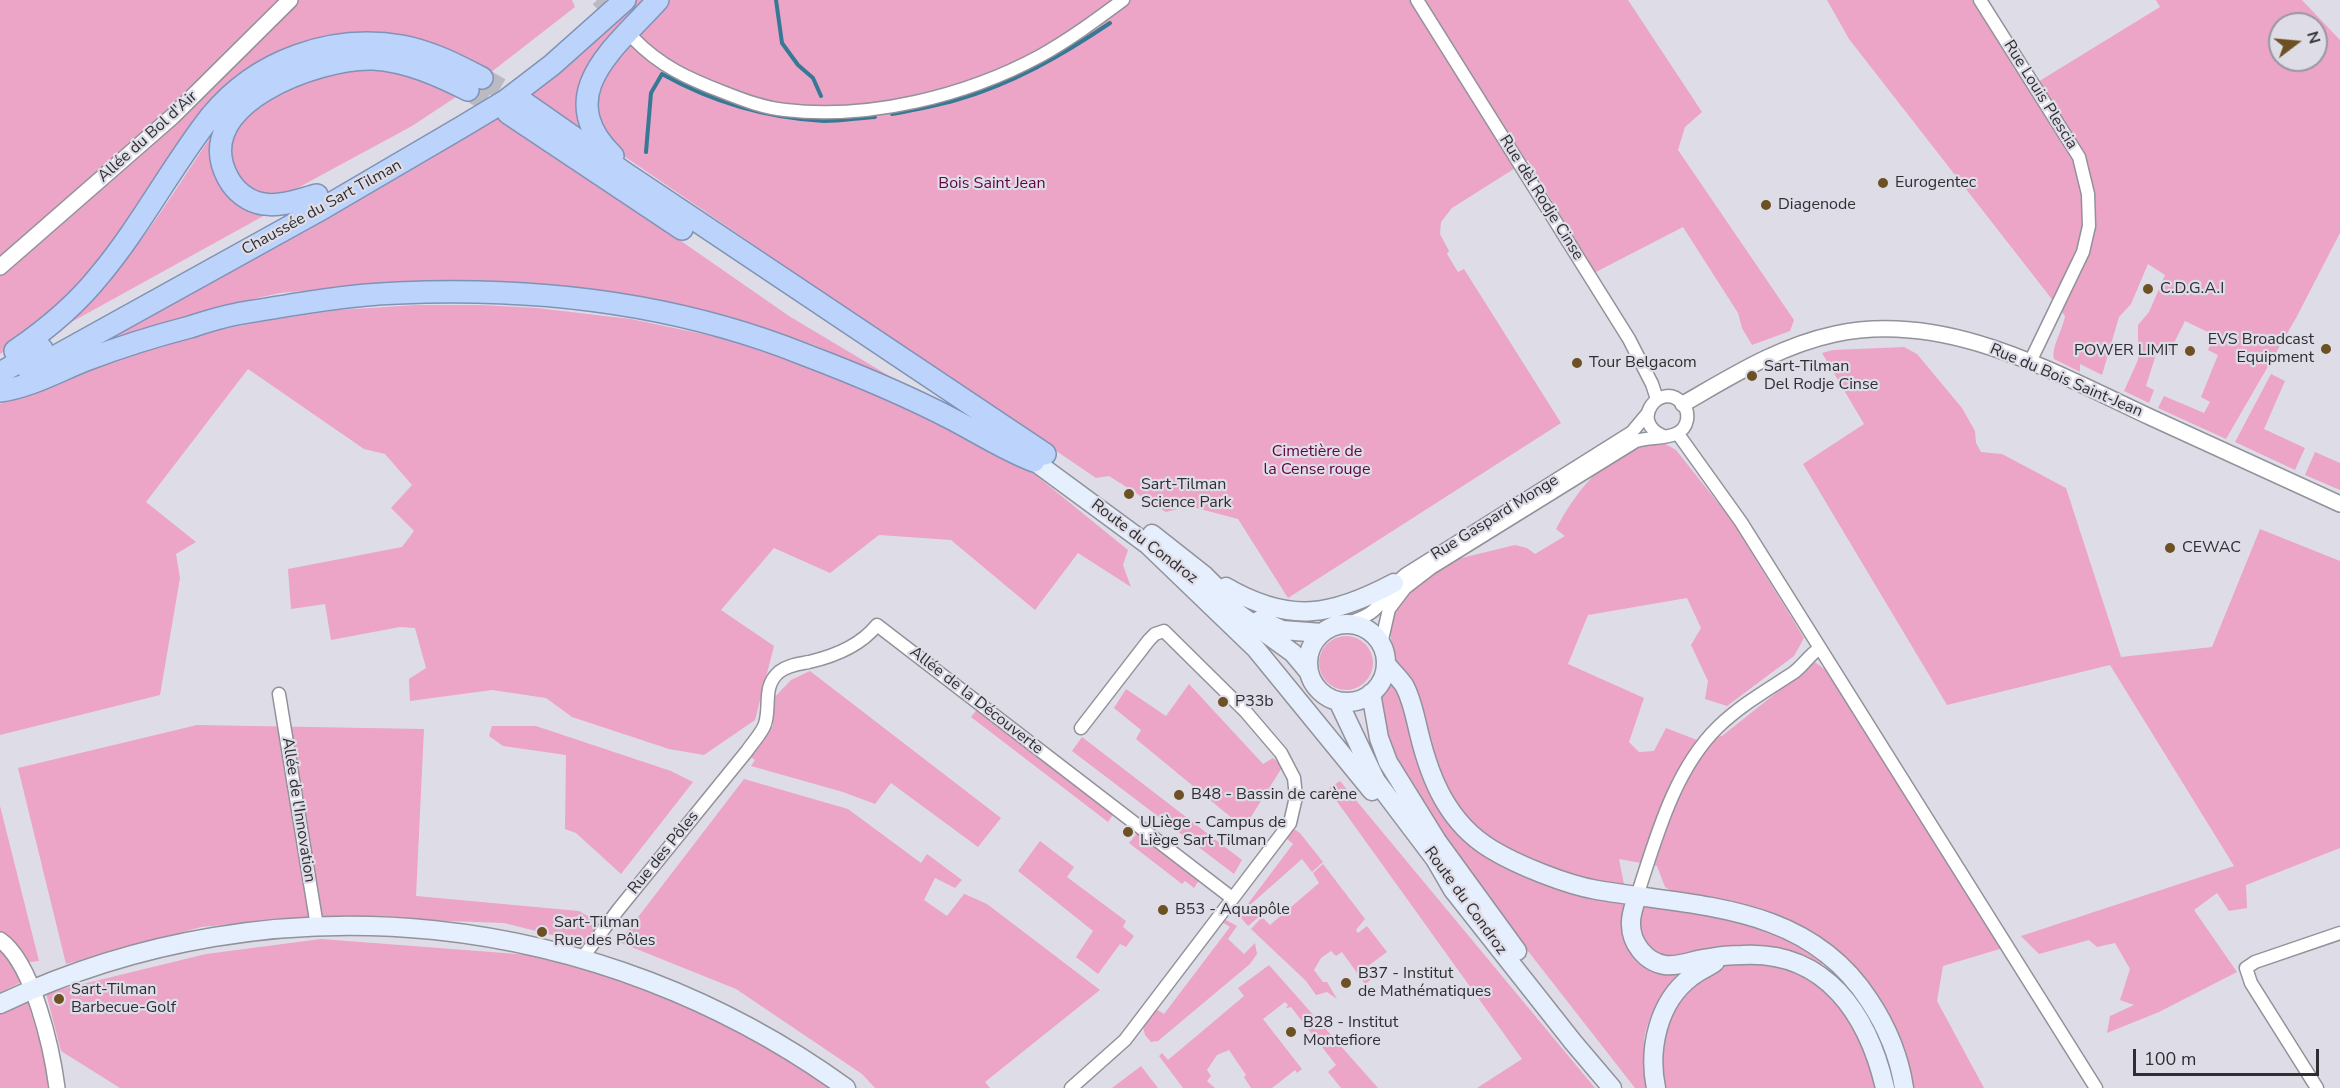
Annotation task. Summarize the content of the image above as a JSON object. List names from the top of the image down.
{
  "streets": {
    "highway": ["Chaussée du Sart Tilman"],
    "main road": ["Route du Condroz"],
    "street": [
      "Rue Louis Plescia",
      "Allée du Bol d'Air",
      "Rue dèl Rodje Cinse",
      "Rue du Bois Saint-Jean",
      "Rue Gaspard Monge",
      "Allée de la Découverte",
      "Allée de l'Innovation",
      "Rue des Pôles"
    ]
  },
  "crossings": [
    ["Rue Louis Plescia", "Rue du Bois Saint-Jean"],
    ["Rue dèl Rodje Cinse", "Rue du Bois Saint-Jean"],
    ["Rue dèl Rodje Cinse", "Rue Gaspard Monge"],
    ["Rue du Bois Saint-Jean", "Rue Gaspard Monge"],
    ["Rue Gaspard Monge", "Route du Condroz"],
    ["Allée de la Découverte", "Rue des Pôles"]
  ],
  "parks": ["Bois Saint Jean", "Cimetière de la Cense rouge"],
  "places": [
    "Eurogentec",
    "Diagenode",
    "C.D.G.A.I",
    "EVS Broadcast Equipment",
    "POWER LIMIT",
    "Tour Belgacom",
    "Sart-Tilman Del Rodje Cinse",
    "Sart-Tilman Science Park",
    "CEWAC",
    "P33b",
    "B48 - Bassin de carène",
    "ULiège - Campus de Liège Sart Tilman",
    "B53 - Aquapôle",
    "Sart-Tilman Rue des Pôles",
    "B37 - Institut de Mathématiques",
    "Sart-Tilman Barbecue-Golf",
    "B28 - Institut Montefiore"
  ],
  "scale_bar": "100 m",
  "north": "right"
}
